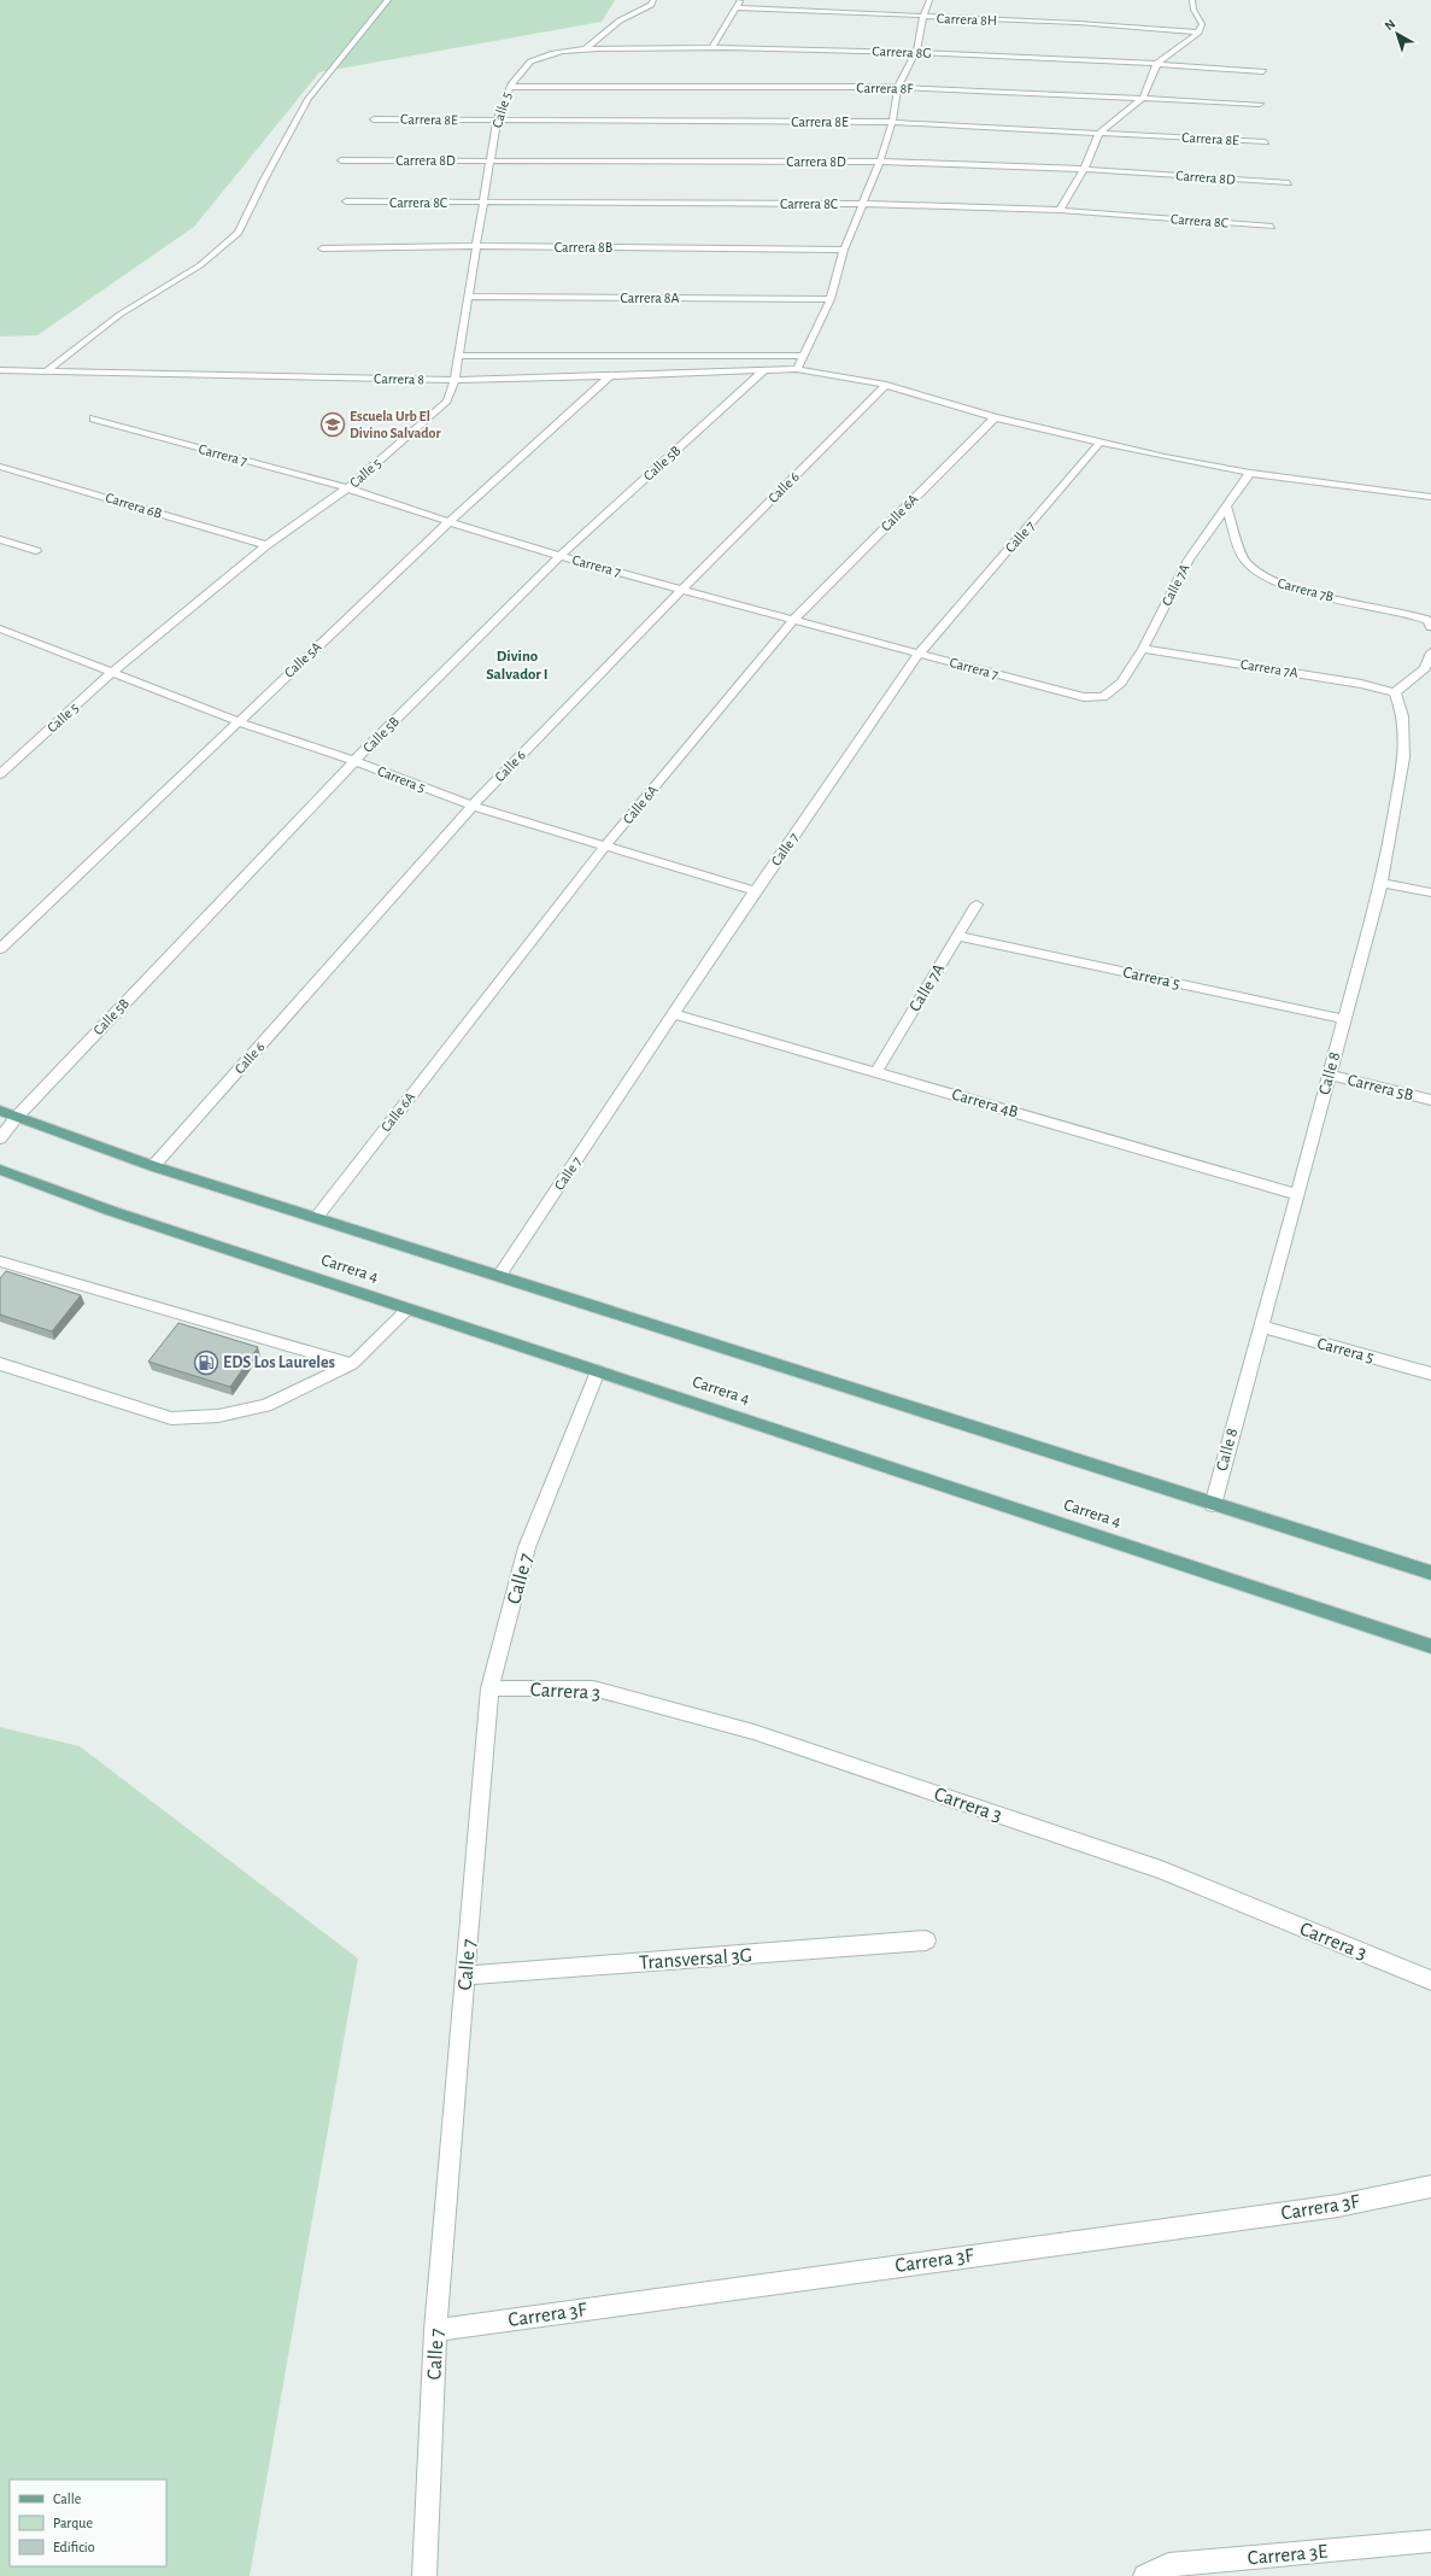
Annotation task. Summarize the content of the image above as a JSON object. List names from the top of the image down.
{
  "streets": {
    "main road": ["Carrera 4"],
    "street": [
      "Carrera 8H",
      "Carrera 8G",
      "Carrera 8F",
      "Calle 5",
      "Carrera 8E",
      "Carrera 8D",
      "Carrera 8C",
      "Carrera 8B",
      "Carrera 8A",
      "Carrera 8",
      "Carrera 7",
      "Calle 5B",
      "Calle 6",
      "Carrera 6B",
      "Calle 6A",
      "Calle 7",
      "Calle 7A",
      "Carrera 7B",
      "Calle 5A",
      "Carrera 7A",
      "Carrera 5",
      "Calle 8",
      "Carrera 5B",
      "Carrera 4B",
      "Carrera 3",
      "Transversal 3G",
      "Carrera 3F",
      "Carrera 3E"
    ]
  },
  "crossings": [
    ["Carrera 8G", "Calle 5"],
    ["Carrera 8F", "Calle 5"],
    ["Calle 5", "Carrera 8E"],
    ["Calle 5", "Carrera 8D"],
    ["Calle 5", "Carrera 8C"],
    ["Calle 5", "Carrera 8B"],
    ["Calle 5", "Carrera 8A"],
    ["Calle 5", "Carrera 8"],
    ["Calle 5", "Carrera 7"],
    ["Calle 5", "Carrera 6B"],
    ["Calle 5", "Carrera 5"],
    ["Carrera 8", "Calle 5B"],
    ["Carrera 8", "Calle 6"],
    ["Carrera 8", "Calle 6A"],
    ["Carrera 8", "Calle 7"],
    ["Carrera 8", "Calle 7A"],
    ["Carrera 8", "Calle 5A"],
    ["Carrera 7", "Calle 5B"],
    ["Carrera 7", "Calle 6"],
    ["Carrera 7", "Calle 6A"],
    ["Carrera 7", "Calle 7"],
    ["Carrera 7", "Calle 7A"],
    ["Carrera 7", "Calle 5A"],
    ["Calle 5B", "Carrera 5"],
    ["Calle 6", "Carrera 5"],
    ["Calle 6A", "Carrera 5"],
    ["Calle 7", "Carrera 5"],
    ["Calle 7", "Carrera 4B"],
    ["Calle 7", "Carrera 4"],
    ["Calle 7", "Carrera 3"],
    ["Calle 7", "Transversal 3G"],
    ["Calle 7", "Carrera 3F"],
    ["Calle 7A", "Carrera 7B"],
    ["Calle 7A", "Carrera 7A"],
    ["Calle 7A", "Carrera 5"],
    ["Calle 7A", "Carrera 4B"],
    ["Calle 5A", "Carrera 5"],
    ["Carrera 7A", "Calle 8"],
    ["Carrera 5", "Calle 8"],
    ["Calle 8", "Carrera 5B"],
    ["Calle 8", "Carrera 4B"]
  ],
  "districts": ["Divino Salvador I"],
  "places": {
    "school or university": ["Escuela Urb El Divino Salvador"],
    "fuel station": ["EDS Los Laureles"]
  },
  "legend": ["Calle", "Parque", "Edificio"],
  "north": "top left"
}
